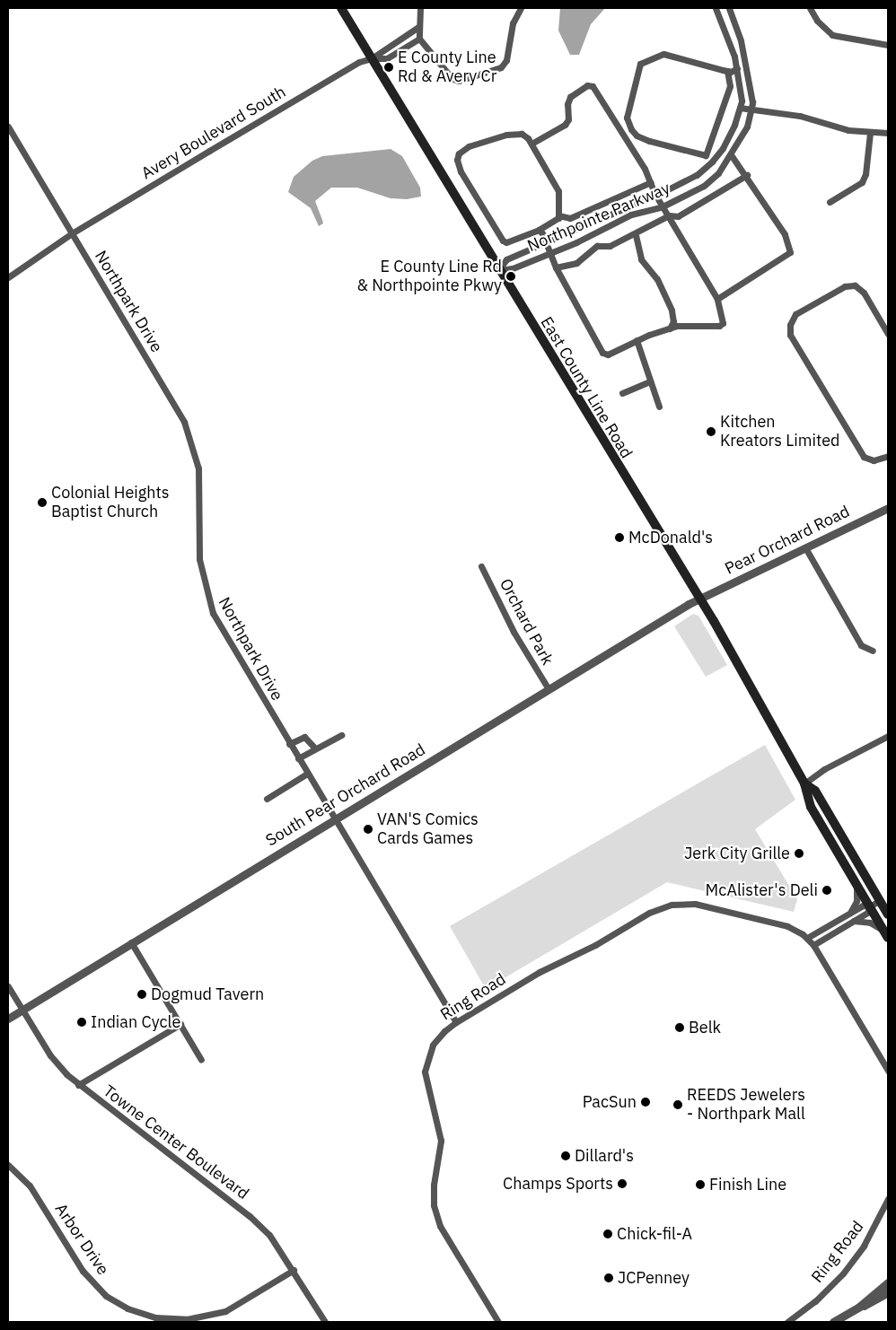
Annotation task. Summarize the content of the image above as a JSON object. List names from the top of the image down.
{
  "streets": {
    "main road": ["East County Line Road"],
    "street": [
      "Avery Boulevard South",
      "Northpointe Parkway",
      "Northpark Drive",
      "Pear Orchard Road",
      "Orchard Park",
      "South Pear Orchard Road",
      "Ring Road",
      "Towne Center Boulevard",
      "Arbor Drive"
    ]
  },
  "crossings": [
    ["Avery Boulevard South", "Northpark Drive"],
    ["Avery Boulevard South", "East County Line Road"],
    ["Northpointe Parkway", "East County Line Road"],
    ["Northpark Drive", "South Pear Orchard Road"],
    ["Northpark Drive", "Ring Road"],
    ["East County Line Road", "Pear Orchard Road"],
    ["East County Line Road", "South Pear Orchard Road"],
    ["Pear Orchard Road", "South Pear Orchard Road"],
    ["Orchard Park", "South Pear Orchard Road"],
    ["South Pear Orchard Road", "Towne Center Boulevard"],
    ["Towne Center Boulevard", "Arbor Drive"]
  ],
  "places": [
    "E County Line Rd & Avery Cr",
    "E County Line Rd & Northpointe Pkwy",
    "Kitchen Kreators Limited",
    "Colonial Heights Baptist Church",
    "McDonald's",
    "VAN'S Comics Cards Games",
    "Jerk City Grille",
    "McAlister's Deli",
    "Dogmud Tavern",
    "Indian Cycle",
    "Belk",
    "PacSun",
    "REEDS Jewelers - Northpark Mall",
    "Dillard's",
    "Champs Sports",
    "Finish Line",
    "Chick-fil-A",
    "JCPenney"
  ]
}
